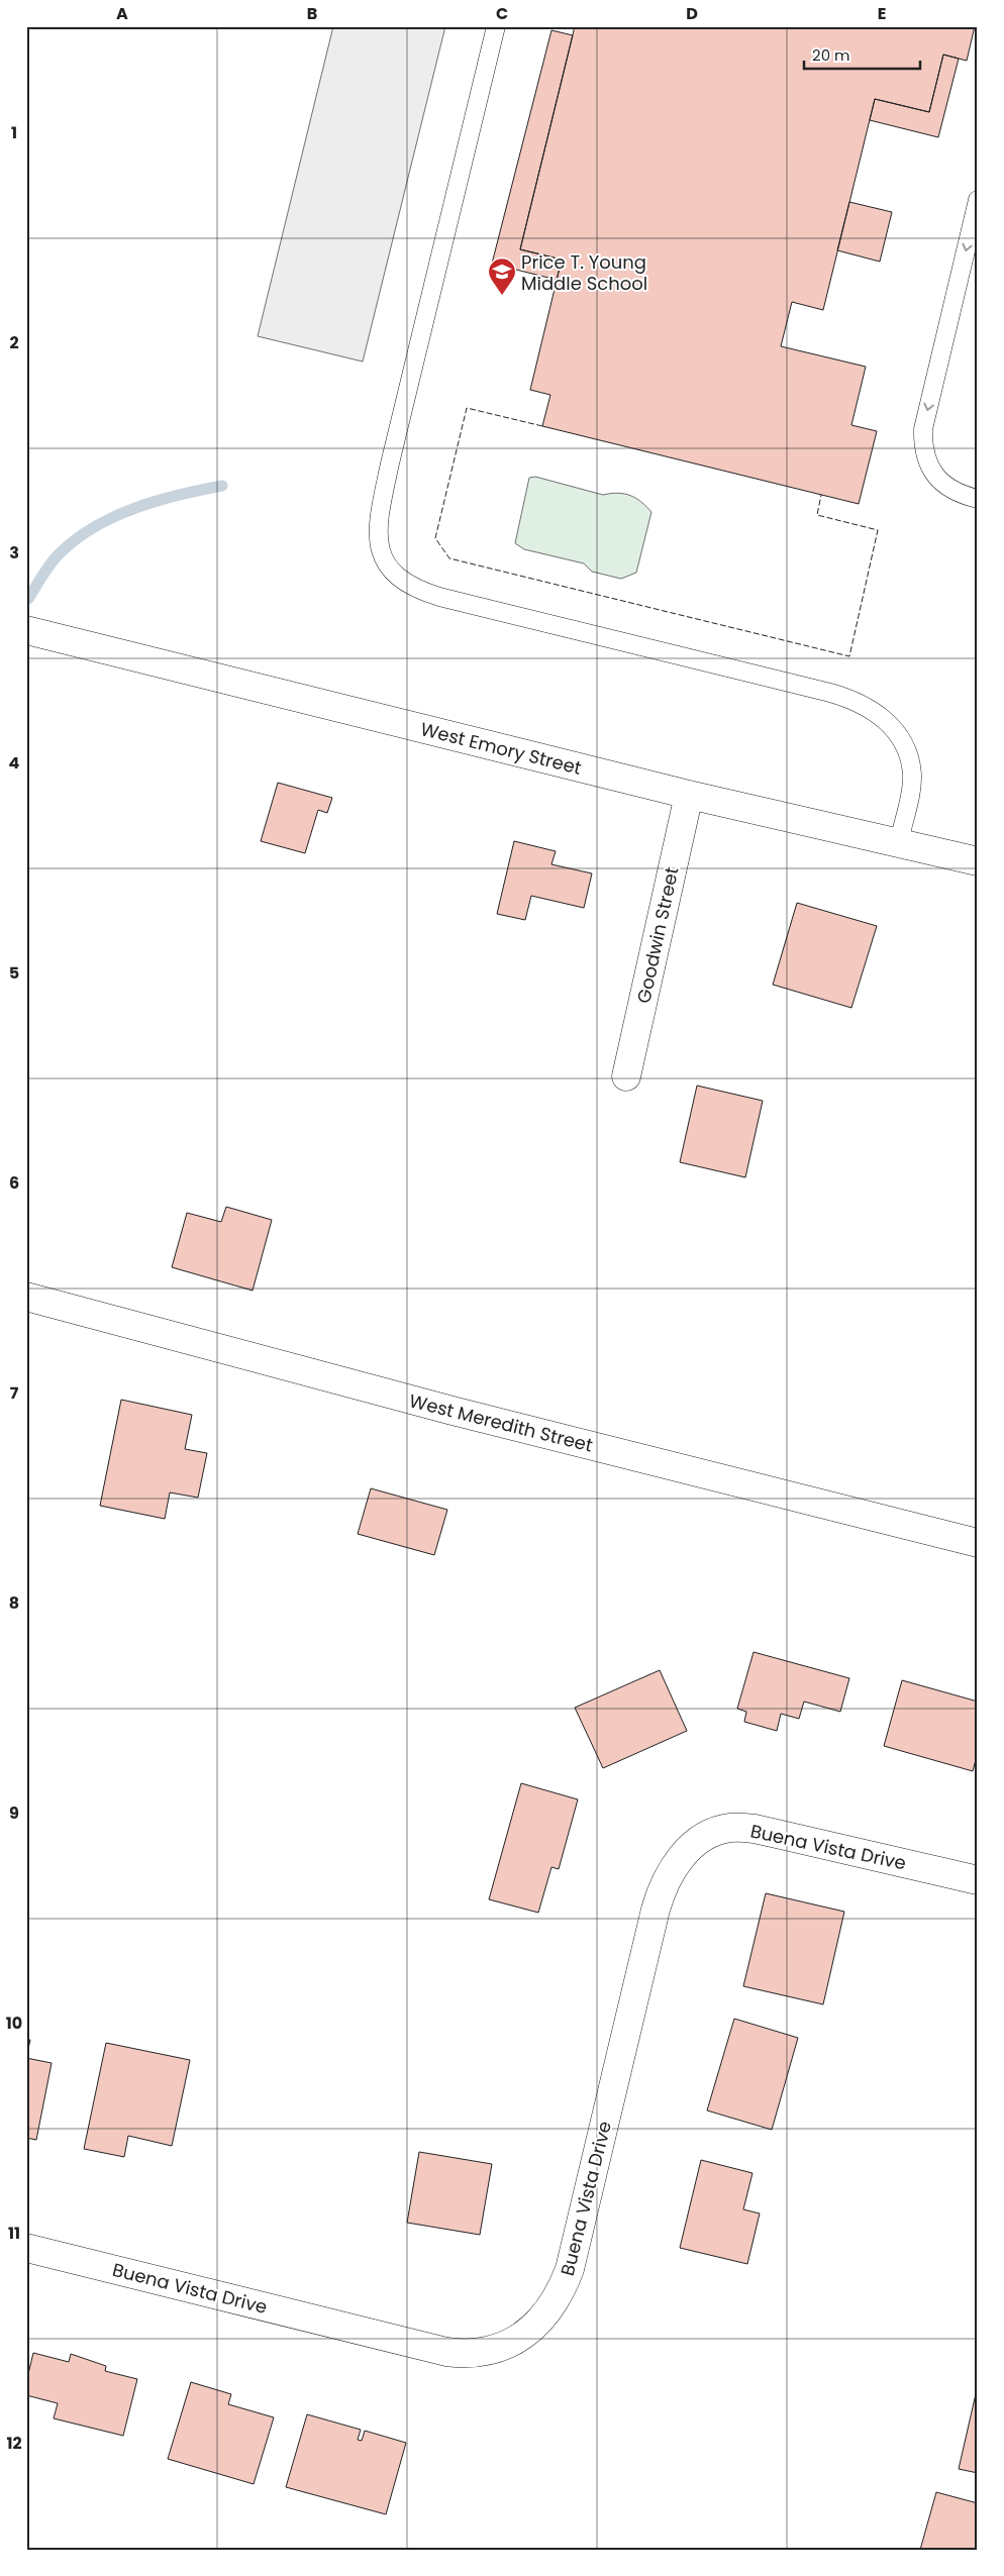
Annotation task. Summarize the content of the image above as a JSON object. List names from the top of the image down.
{
  "streets": {
    "street": [
      "West Emory Street",
      "Goodwin Street",
      "West Meredith Street",
      "Buena Vista Drive"
    ]
  },
  "crossings": [
    ["West Emory Street", "Goodwin Street"]
  ],
  "places": {
    "school or university": ["Price T. Young Middle School"]
  },
  "scale_bar": "20 m",
  "grid": {
    "columns": [
      "A",
      "B",
      "C",
      "D",
      "E"
    ],
    "rows": [
      "1",
      "2",
      "3",
      "4",
      "5",
      "6",
      "7",
      "8",
      "9",
      "10",
      "11",
      "12"
    ]
  }
}
